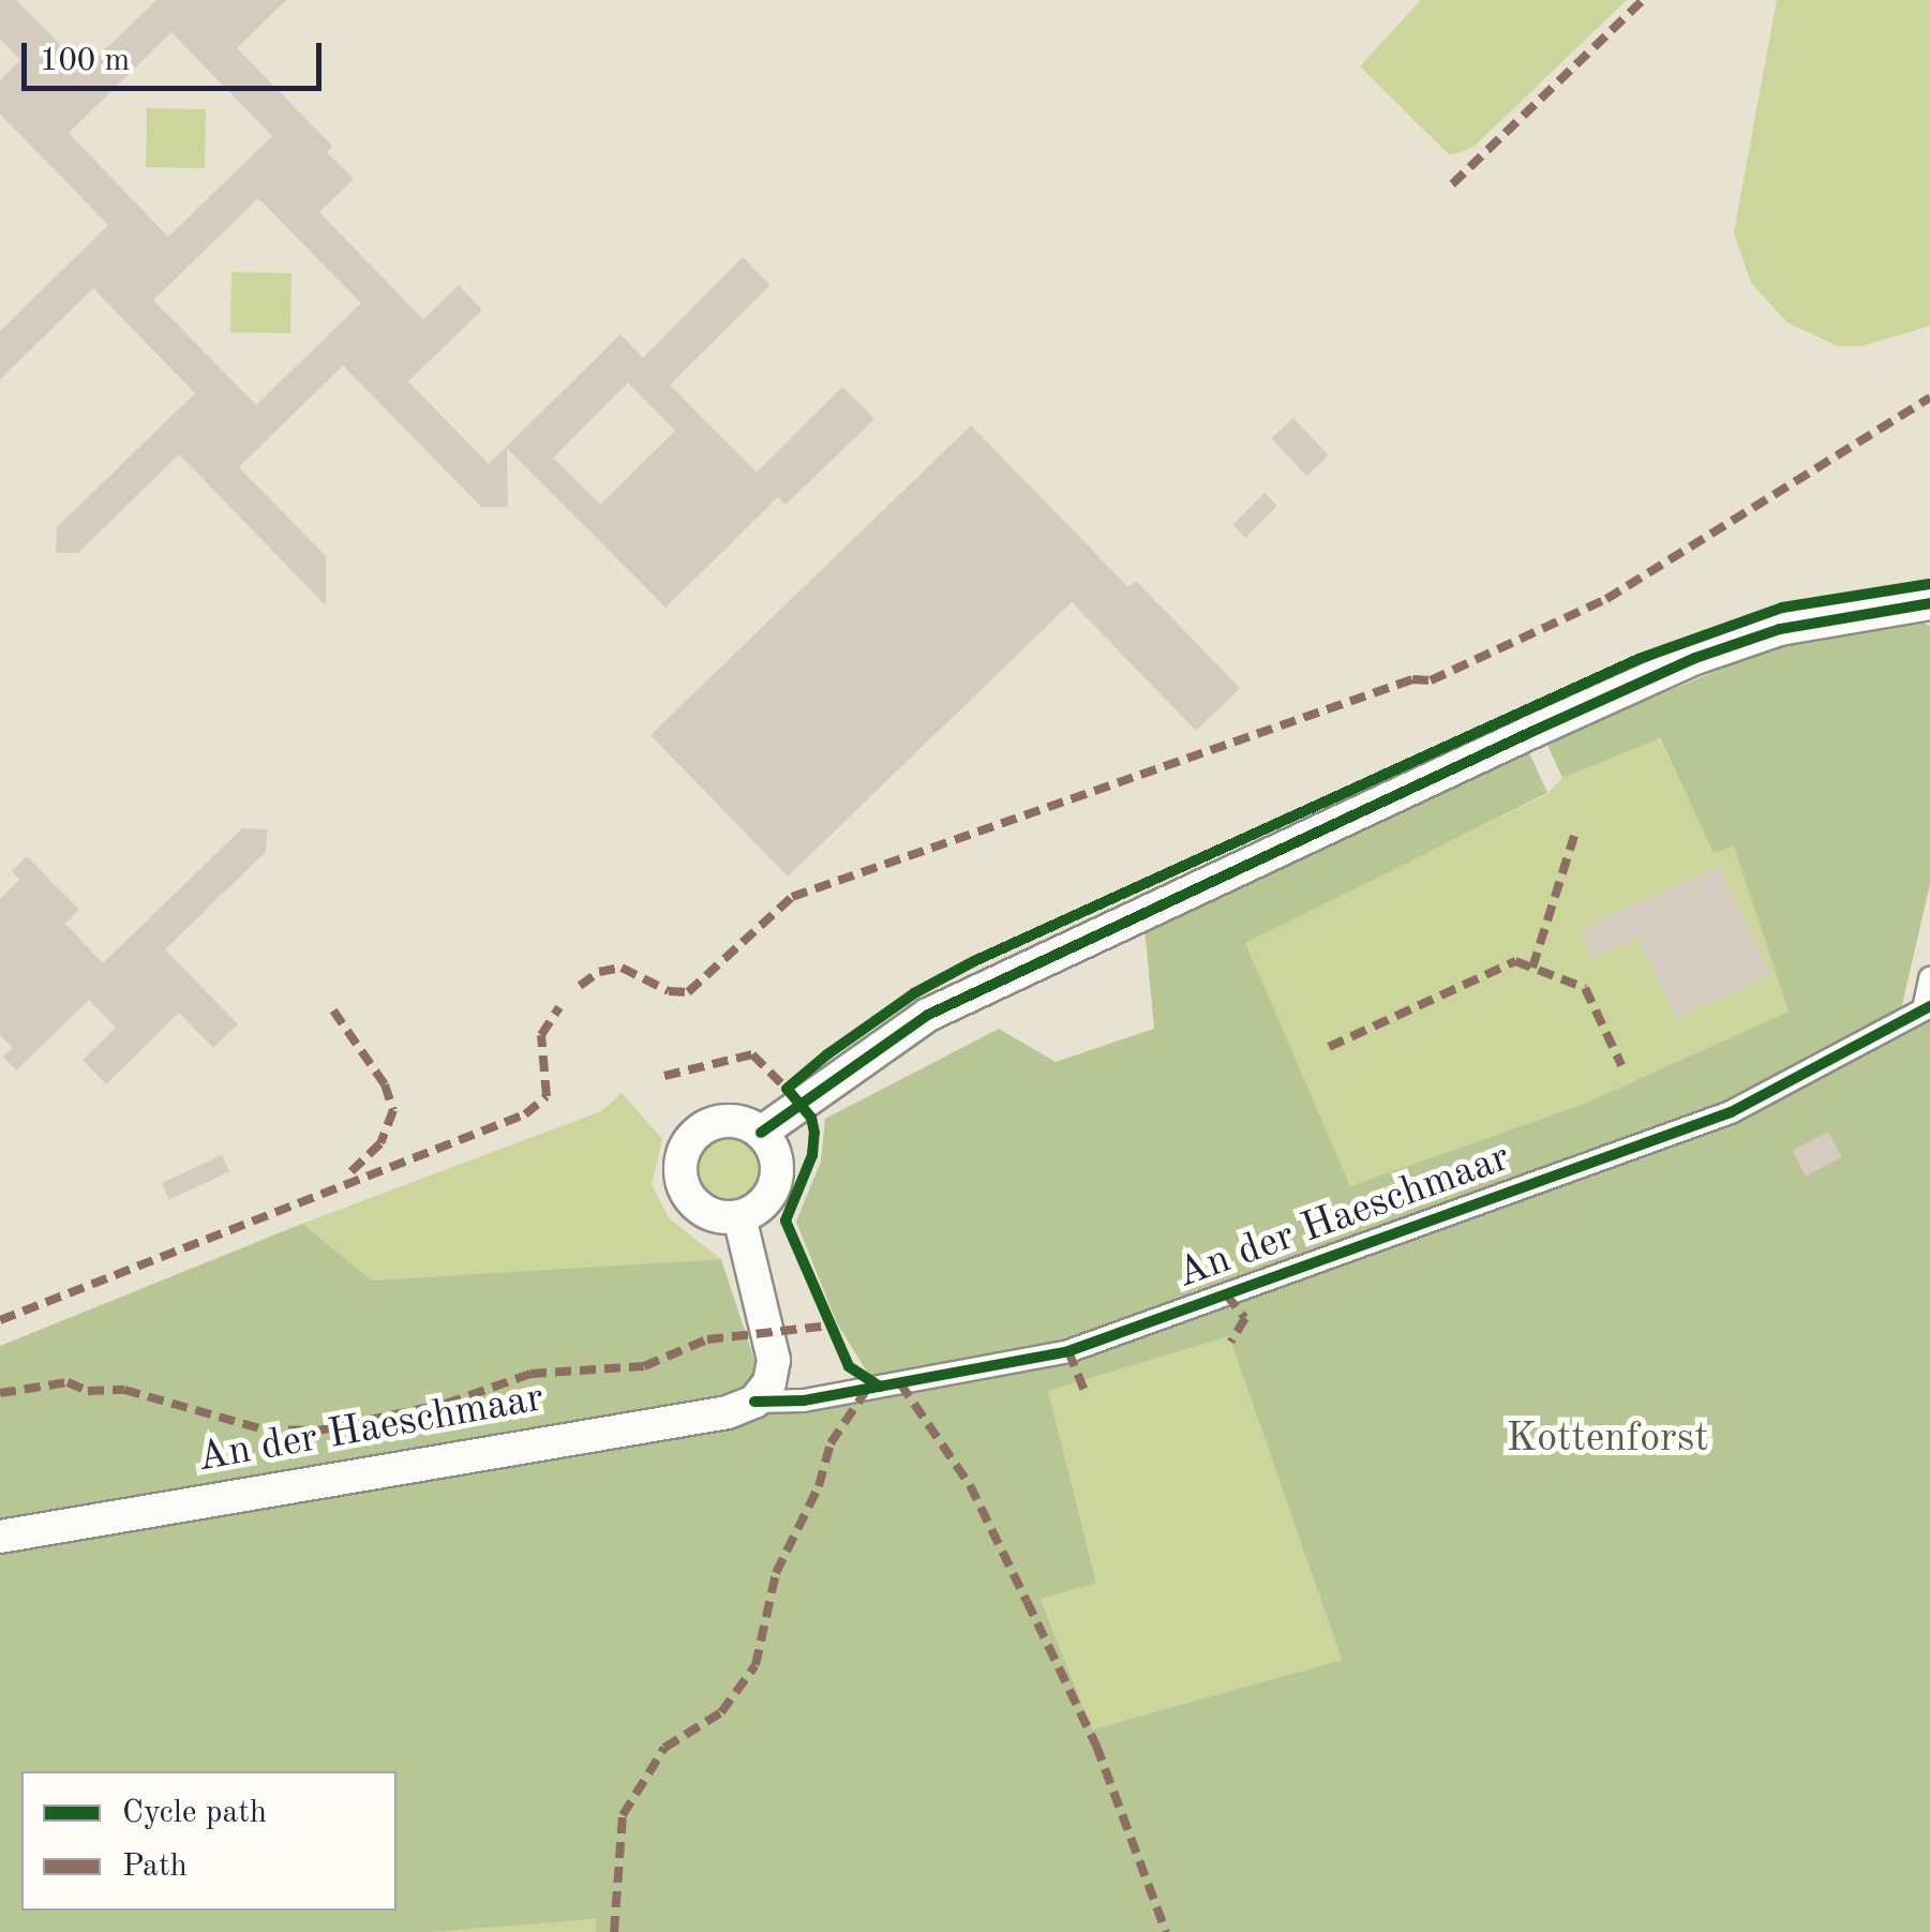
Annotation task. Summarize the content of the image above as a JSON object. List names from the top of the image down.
{
  "streets": {
    "street": ["An der Haeschmaar"]
  },
  "parks": ["Kottenforst"],
  "legend": ["Cycle path", "Path"],
  "scale_bar": "100 m"
}
